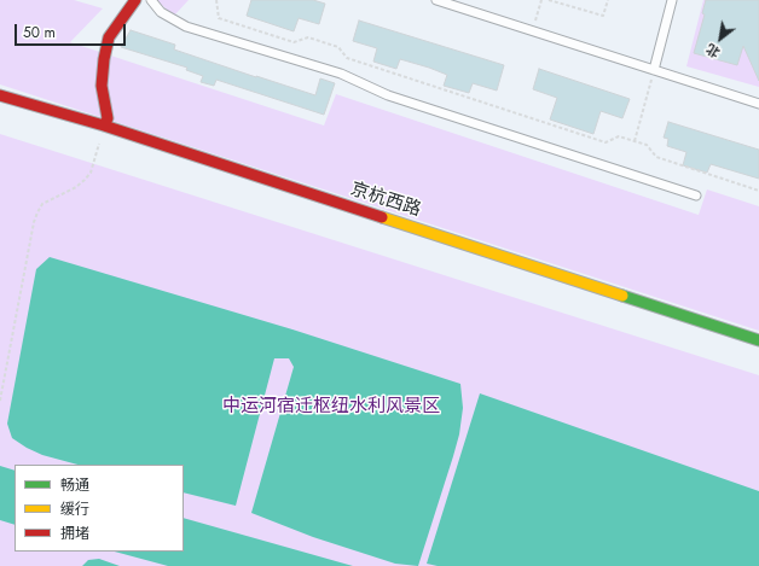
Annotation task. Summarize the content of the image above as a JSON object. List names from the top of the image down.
{
  "streets": {
    "street": ["京杭西路"]
  },
  "parks": ["中运河宿迁枢纽水利风景区"],
  "legend": ["畅通", "缓行", "拥堵"],
  "scale_bar": "50 m",
  "north": "bottom left"
}
